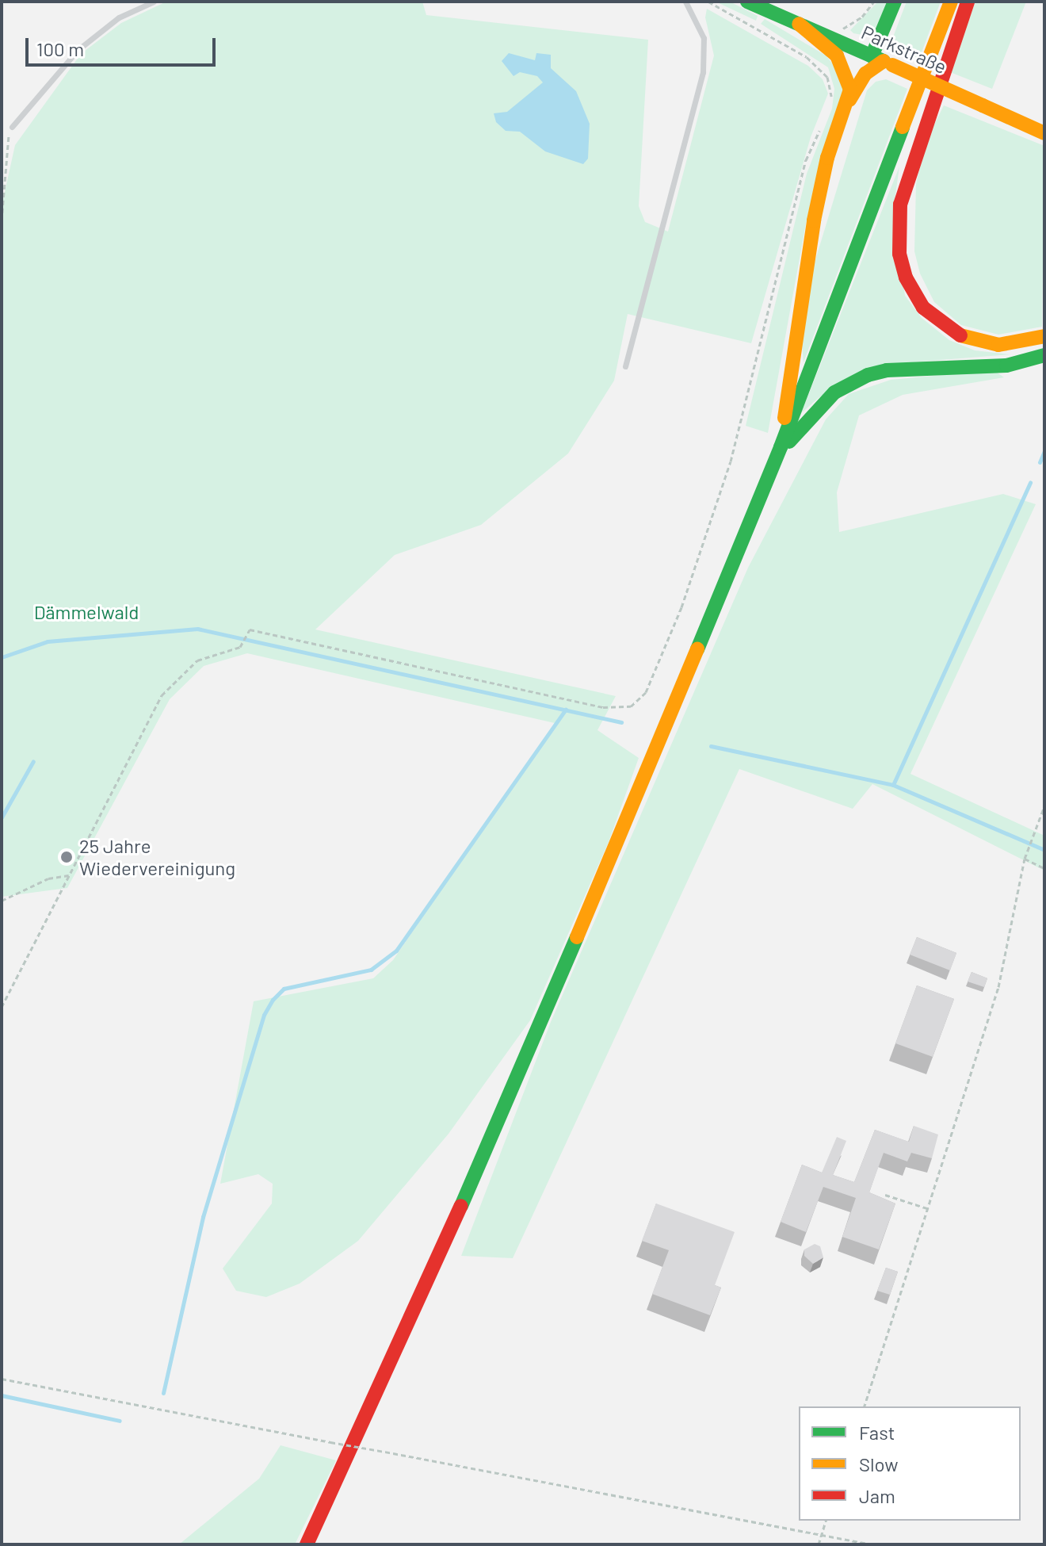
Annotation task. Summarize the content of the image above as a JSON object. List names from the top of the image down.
{
  "streets": {
    "main road": ["Parkstraße"]
  },
  "parks": ["Dämmelwald"],
  "places": ["25 Jahre Wiedervereinigung"],
  "legend": ["Fast", "Slow", "Jam"],
  "scale_bar": "100 m"
}
